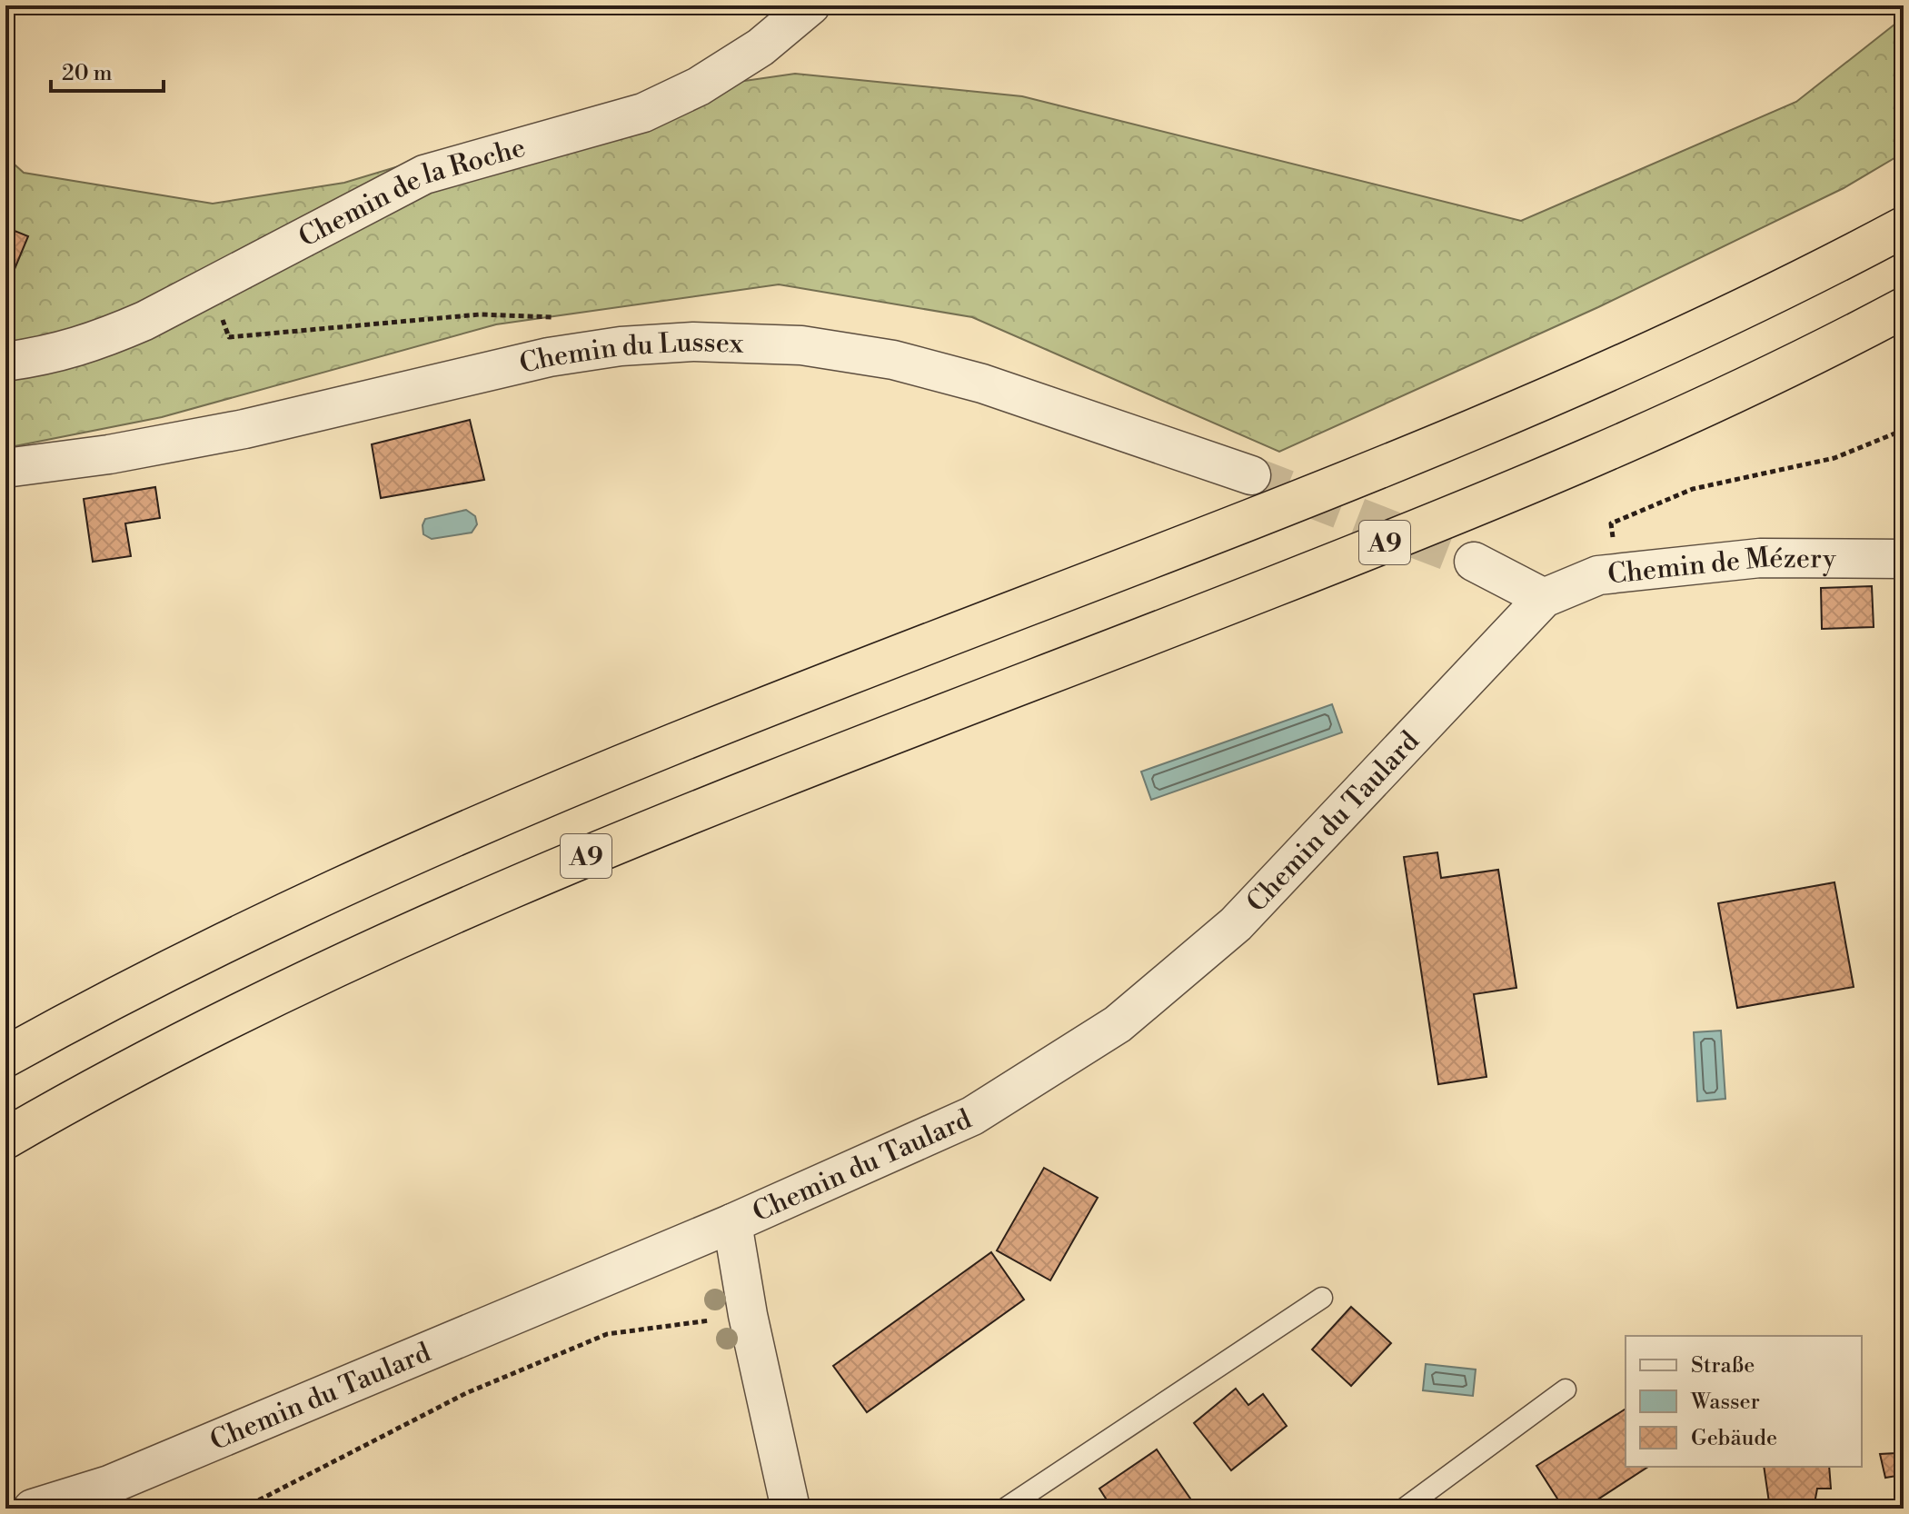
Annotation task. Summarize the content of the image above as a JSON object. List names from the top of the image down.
{
  "streets": {
    "highway": ["A9"],
    "street": [
      "Chemin de la Roche",
      "Chemin du Lussex",
      "Chemin de Mézery",
      "Chemin du Taulard"
    ]
  },
  "crossings": [
    ["Chemin de Mézery", "Chemin du Taulard"]
  ],
  "legend": ["Straße", "Wasser", "Gebäude"],
  "scale_bar": "20 m"
}
